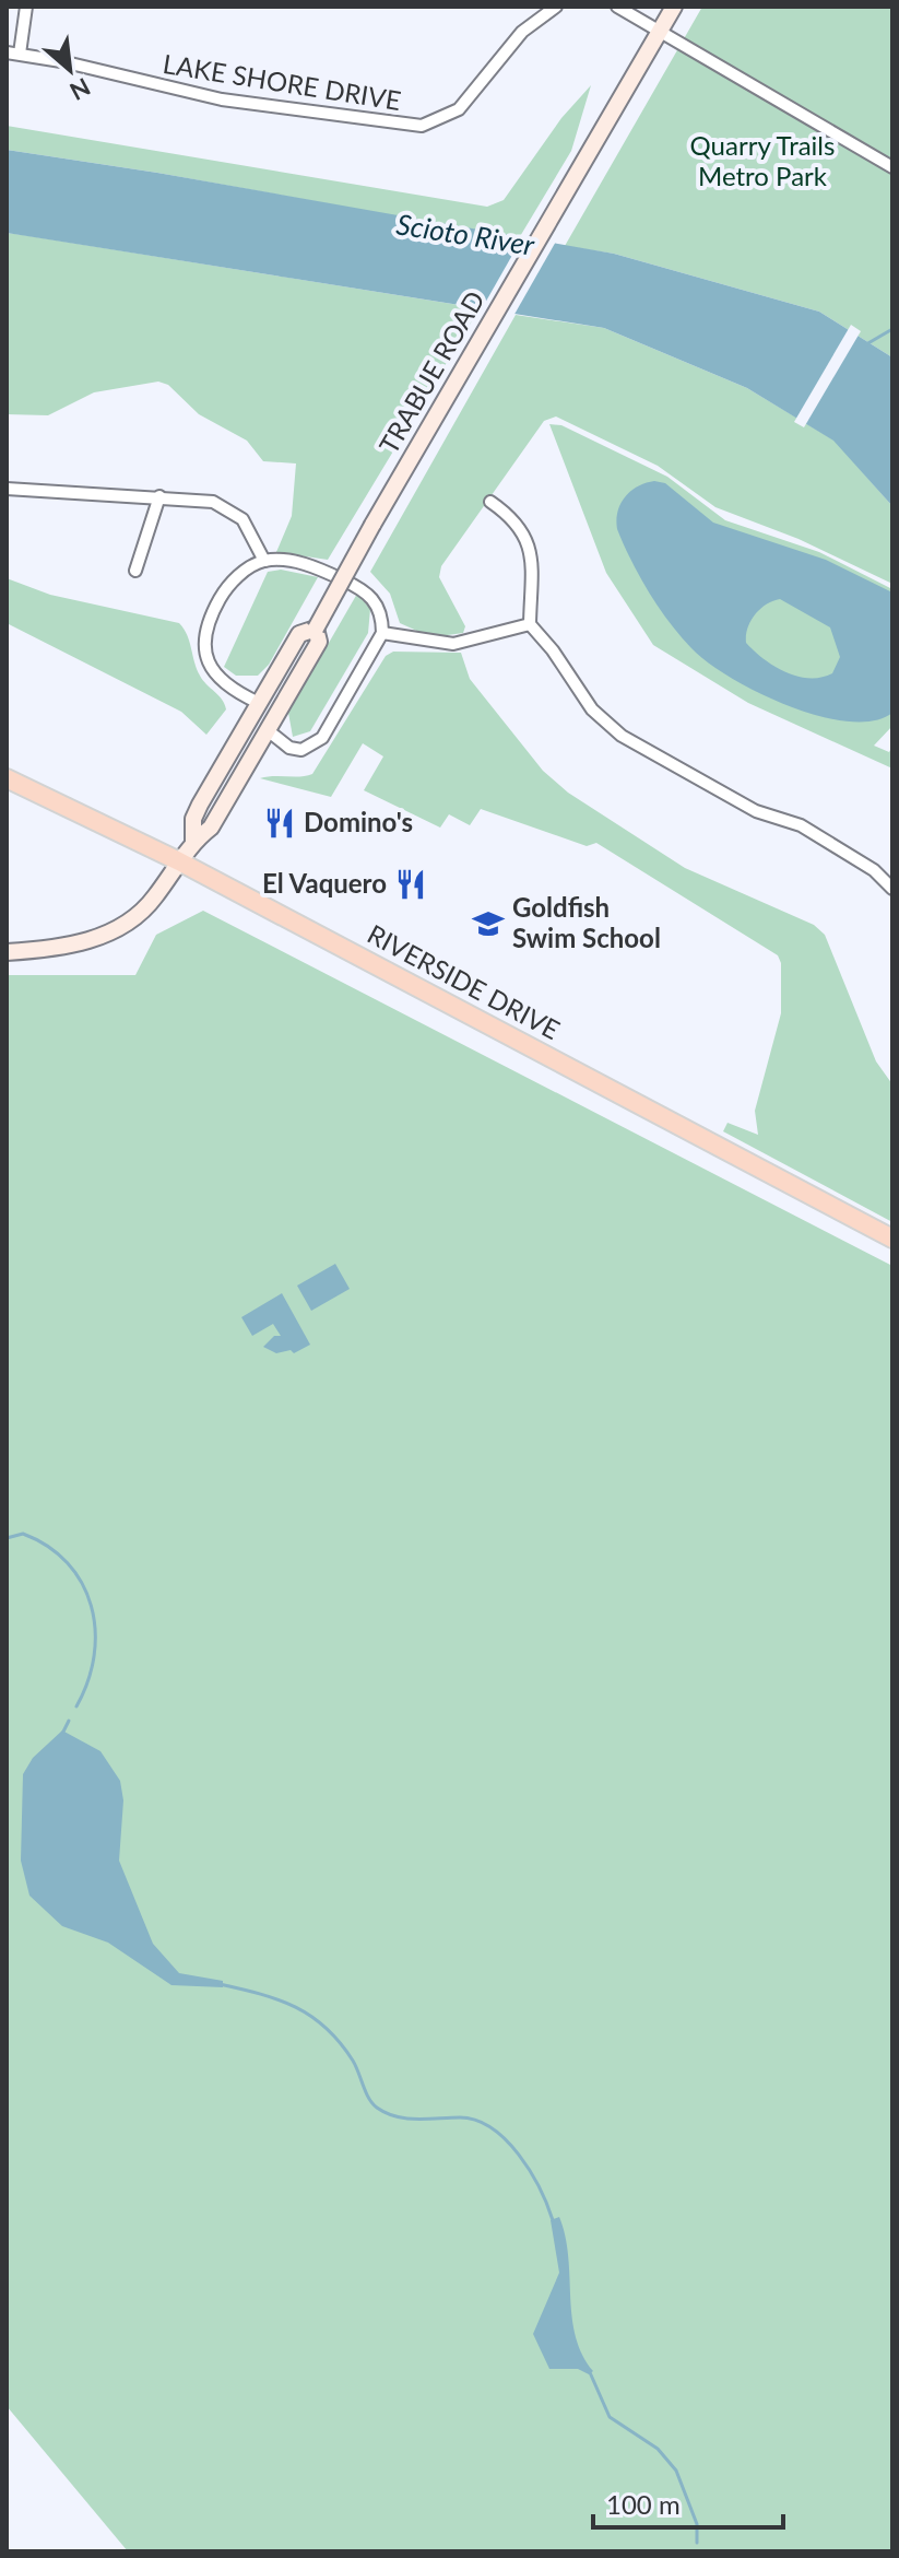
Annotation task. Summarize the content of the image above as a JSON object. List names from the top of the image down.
{
  "streets": {
    "main road": ["TRABUE ROAD", "RIVERSIDE DRIVE"],
    "street": ["LAKE SHORE DRIVE"]
  },
  "crossings": [
    ["TRABUE ROAD", "RIVERSIDE DRIVE"]
  ],
  "water": ["Scioto River"],
  "parks": ["Quarry Trails Metro Park"],
  "places": {
    "restaurant": ["Domino's", "El Vaquero"],
    "school or university": ["Goldfish Swim School"]
  },
  "scale_bar": "100 m",
  "north": "bottom right"
}
